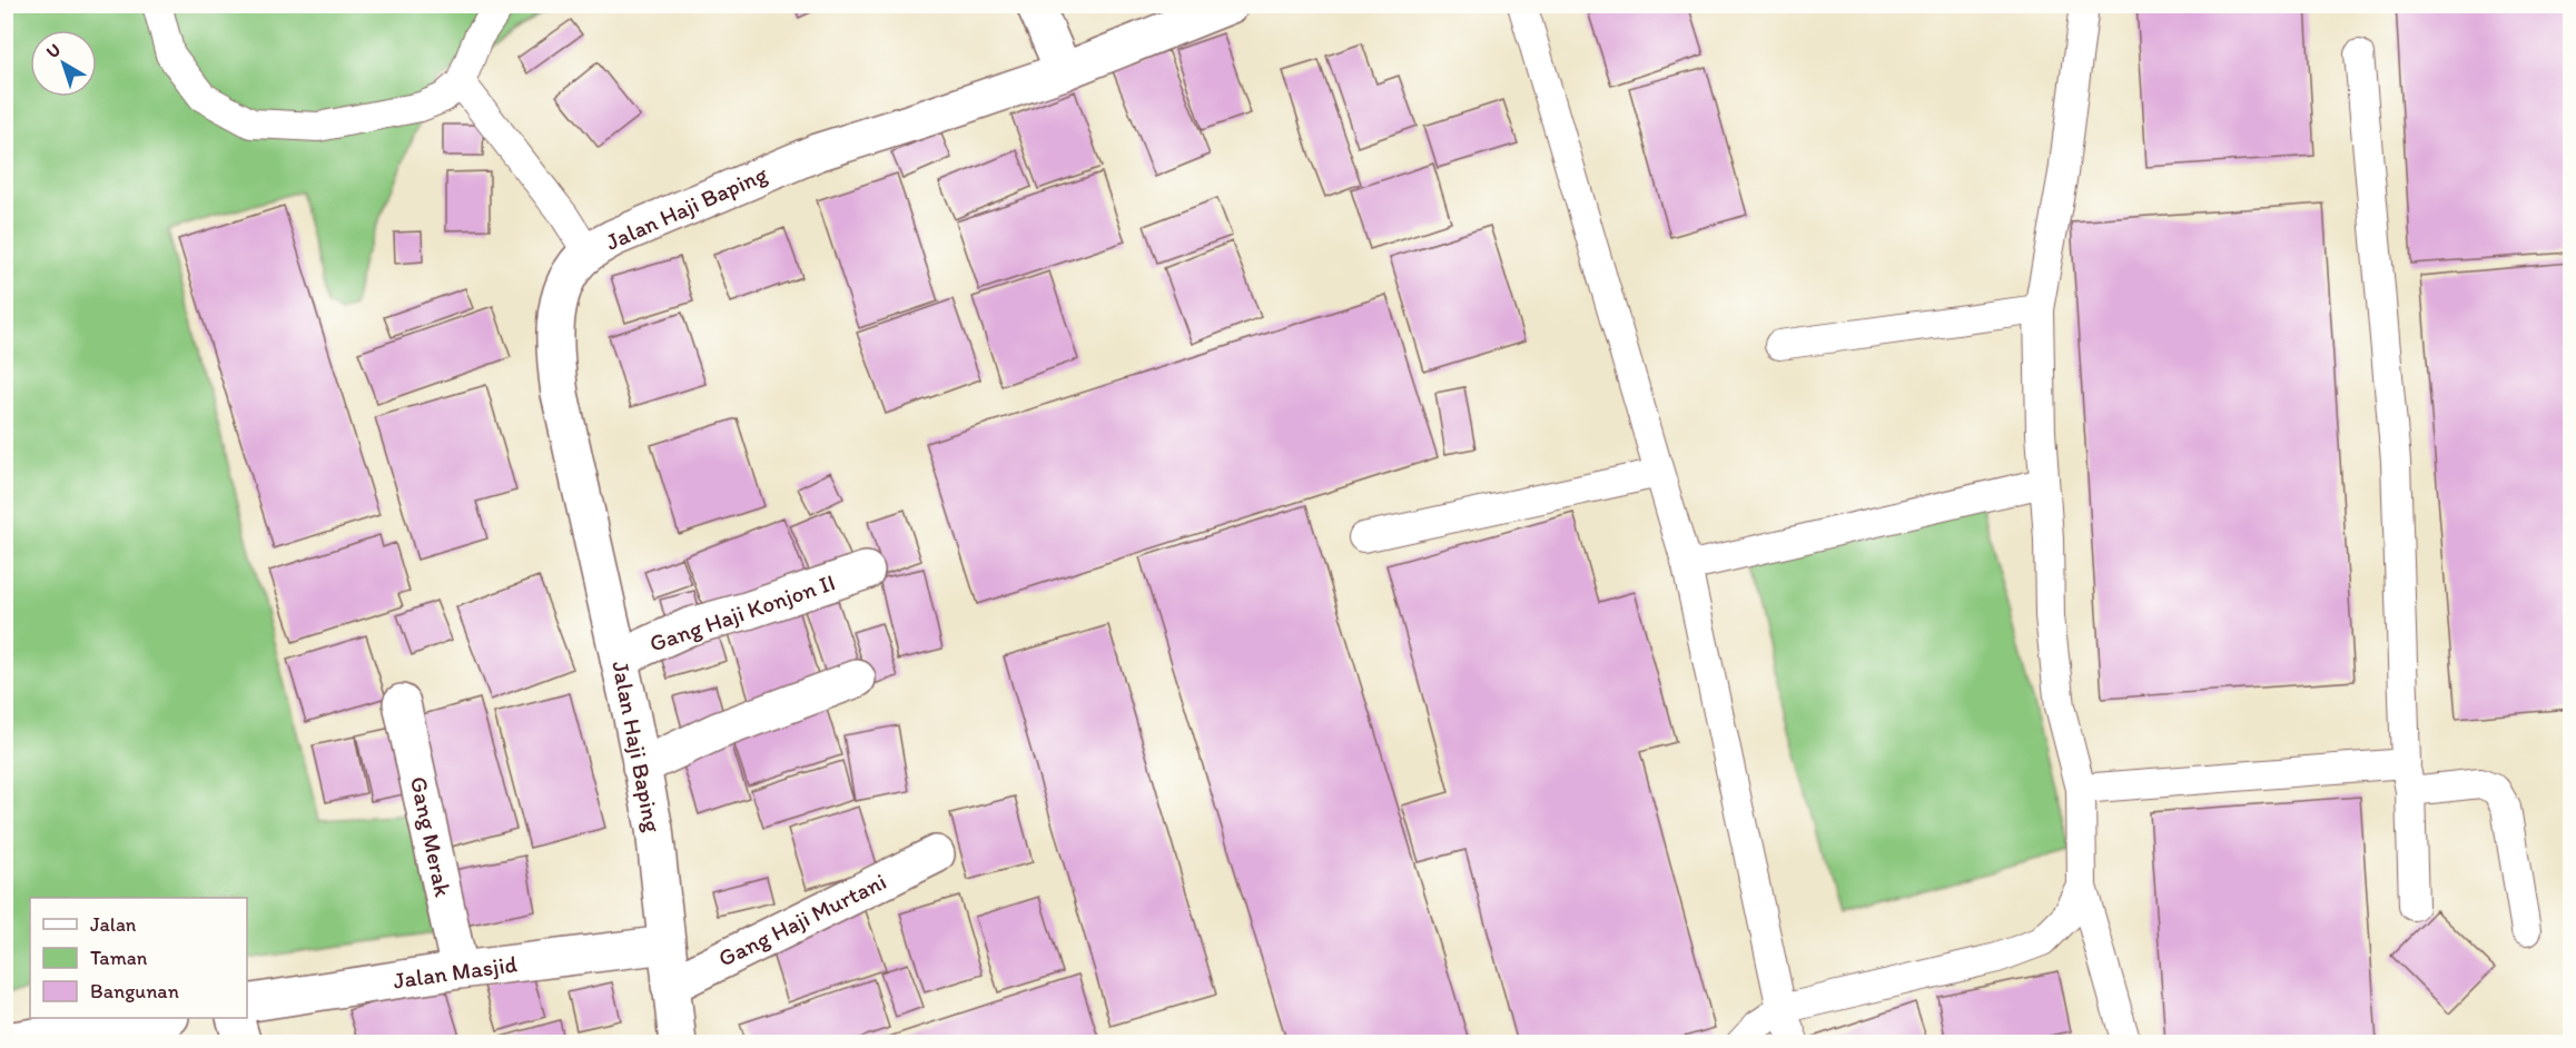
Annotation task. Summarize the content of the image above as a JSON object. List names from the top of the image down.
{
  "streets": {
    "street": [
      "Jalan Haji Baping",
      "Gang Haji Konjon II",
      "Gang Merak",
      "Gang Haji Murtani",
      "Jalan Masjid"
    ]
  },
  "crossings": [
    ["Jalan Haji Baping", "Gang Haji Konjon II"],
    ["Jalan Haji Baping", "Gang Haji Murtani"],
    ["Jalan Haji Baping", "Jalan Masjid"],
    ["Gang Merak", "Jalan Masjid"]
  ],
  "legend": ["Jalan", "Taman", "Bangunan"],
  "north": "top left"
}
